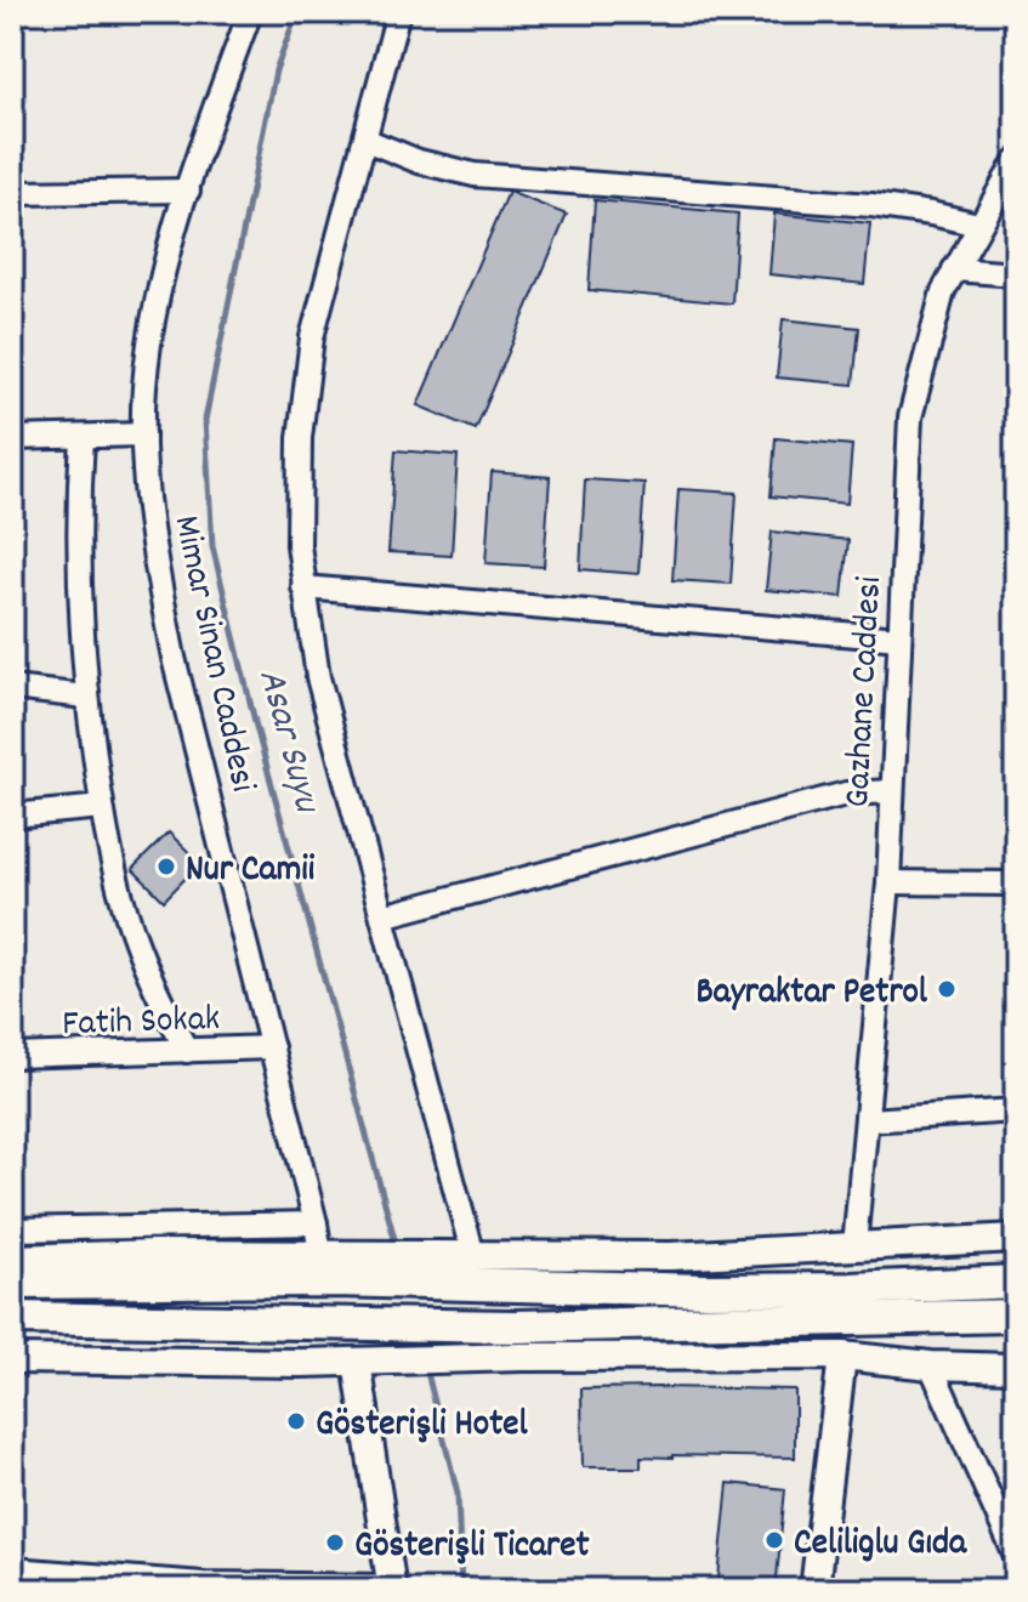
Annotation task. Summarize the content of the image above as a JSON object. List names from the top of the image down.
{
  "streets": {
    "street": ["Mimar Sinan Caddesi", "Gazhane Caddesi", "Fatih Sokak"]
  },
  "crossings": [
    ["Mimar Sinan Caddesi", "Fatih Sokak"]
  ],
  "water": ["Asar Suyu"],
  "places": [
    "Nur Camii",
    "Bayraktar Petrol",
    "Gösterişli Hotel",
    "Celiliglu Gıda",
    "Gösterişli Ticaret"
  ]
}
